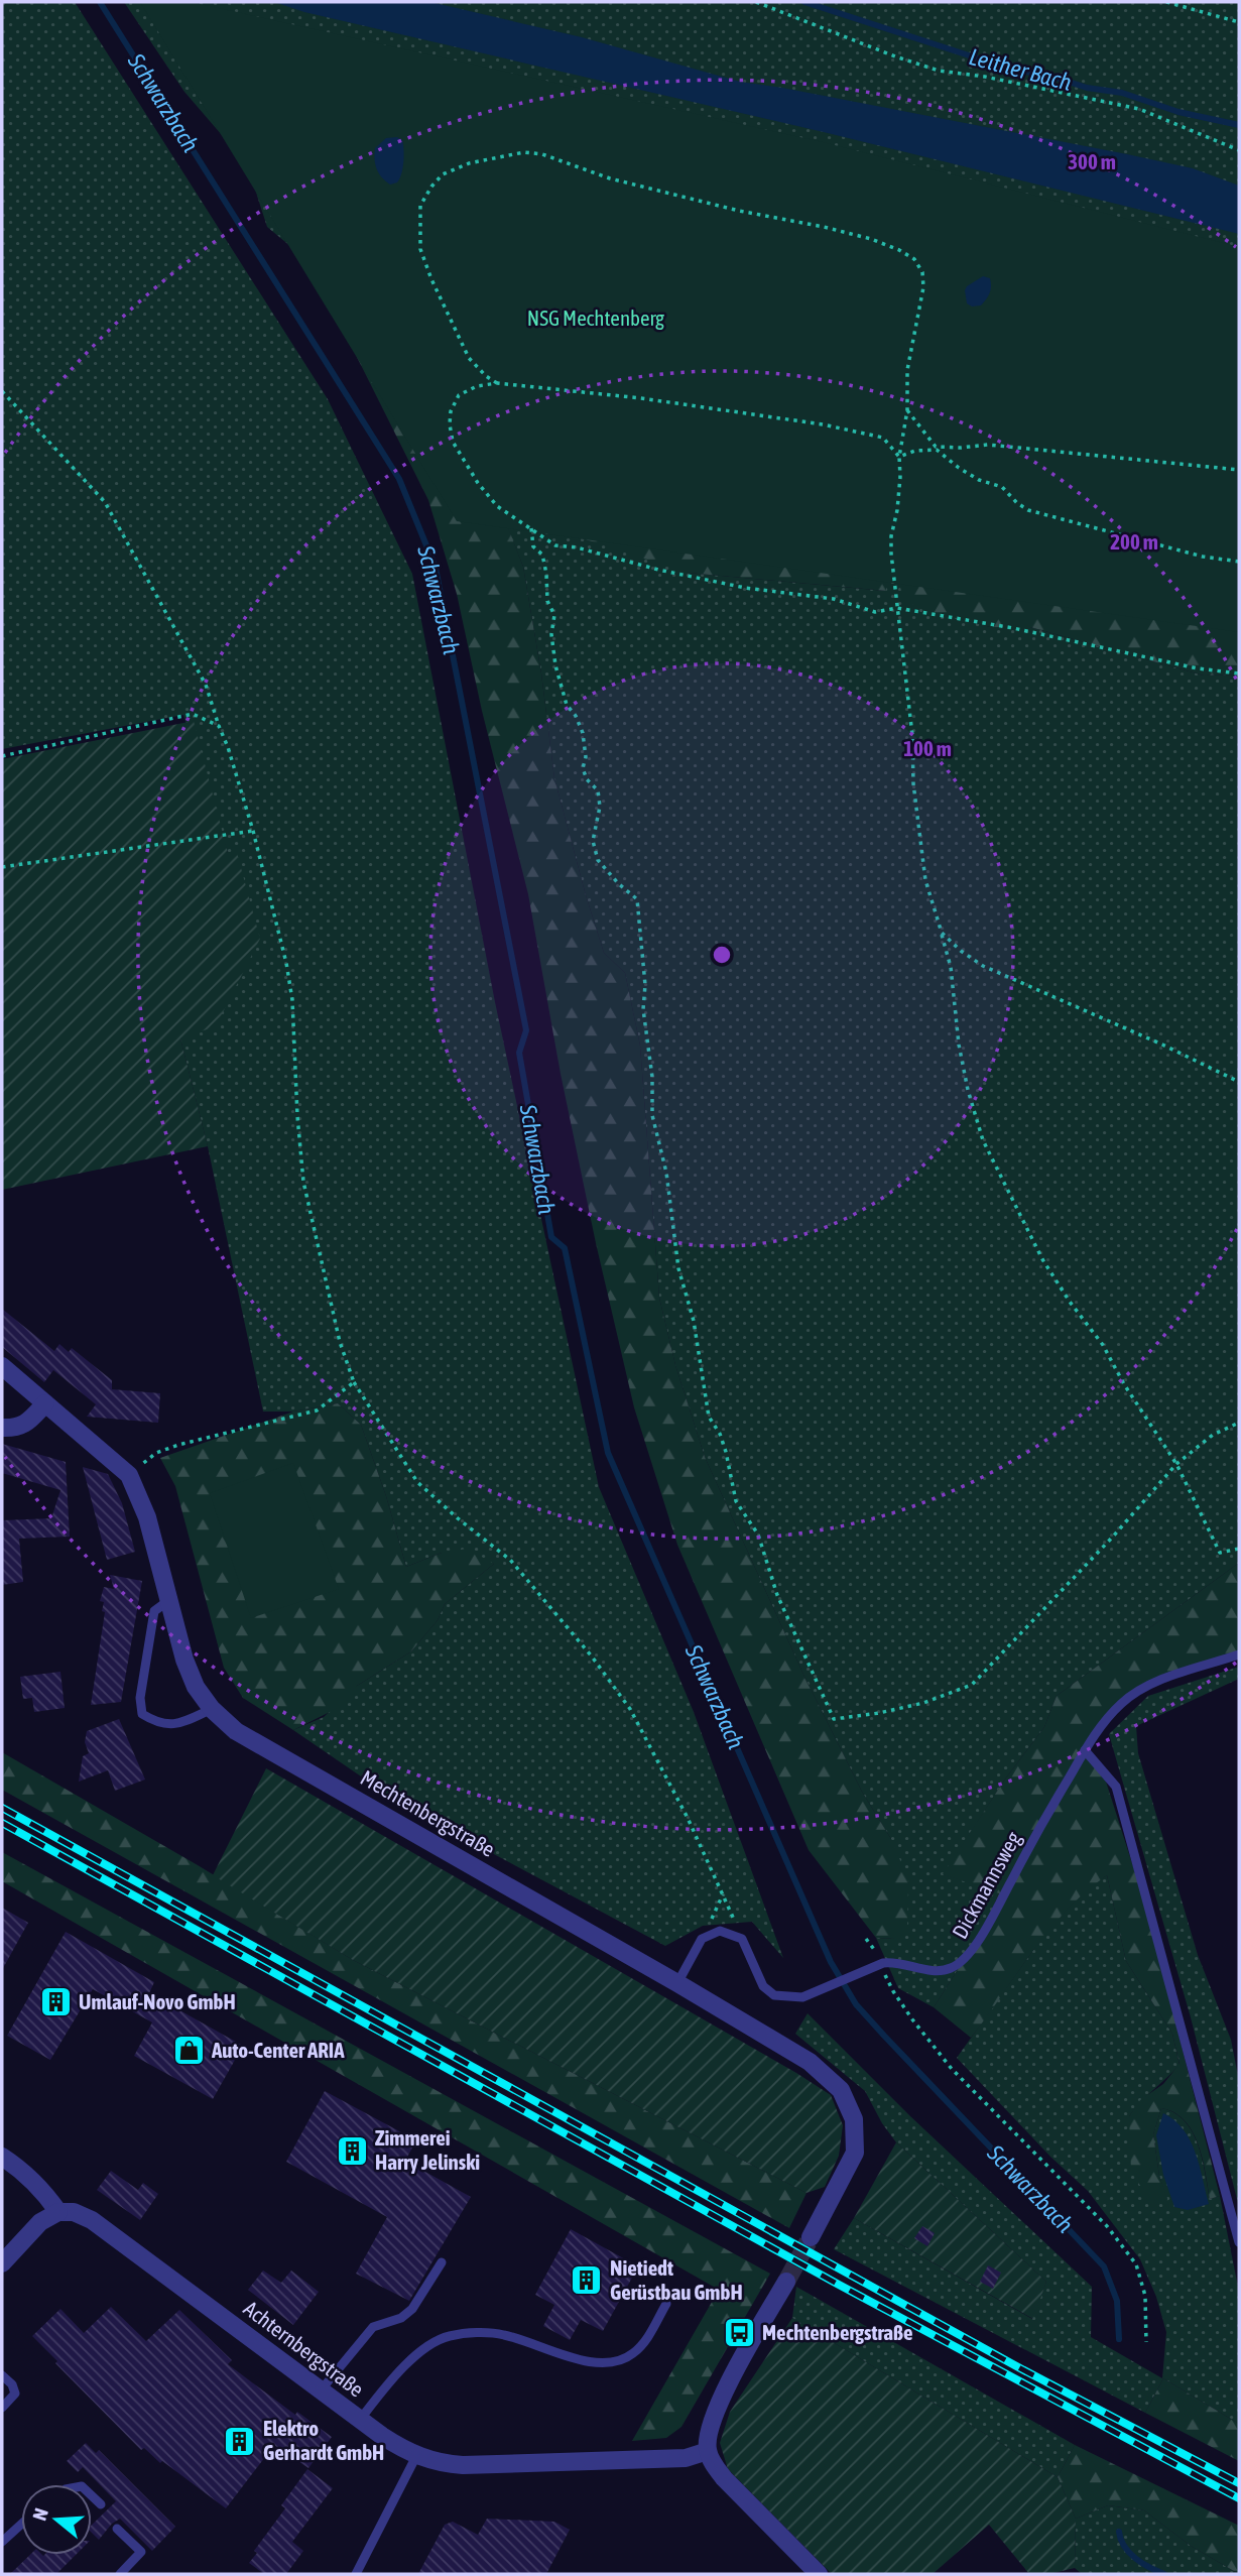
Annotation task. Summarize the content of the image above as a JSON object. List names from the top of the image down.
{
  "streets": {
    "street": ["Mechtenbergstraße", "Achternbergstraße"],
    "lane": ["Dickmannsweg"]
  },
  "water": ["Leither Bach", "Schwarzbach"],
  "parks": ["NSG Mechtenberg"],
  "places": {
    "building": [
      "Umlauf-Novo GmbH",
      "Zimmerei Harry Jelinski",
      "Nietiedt Gerüstbau GmbH",
      "Elektro Gerhardt GmbH"
    ],
    "shop": ["Auto-Center ARIA"],
    "bus stop": ["Mechtenbergstraße"]
  },
  "north": "left",
  "rings": ["300 m", "200 m", "100 m"]
}
